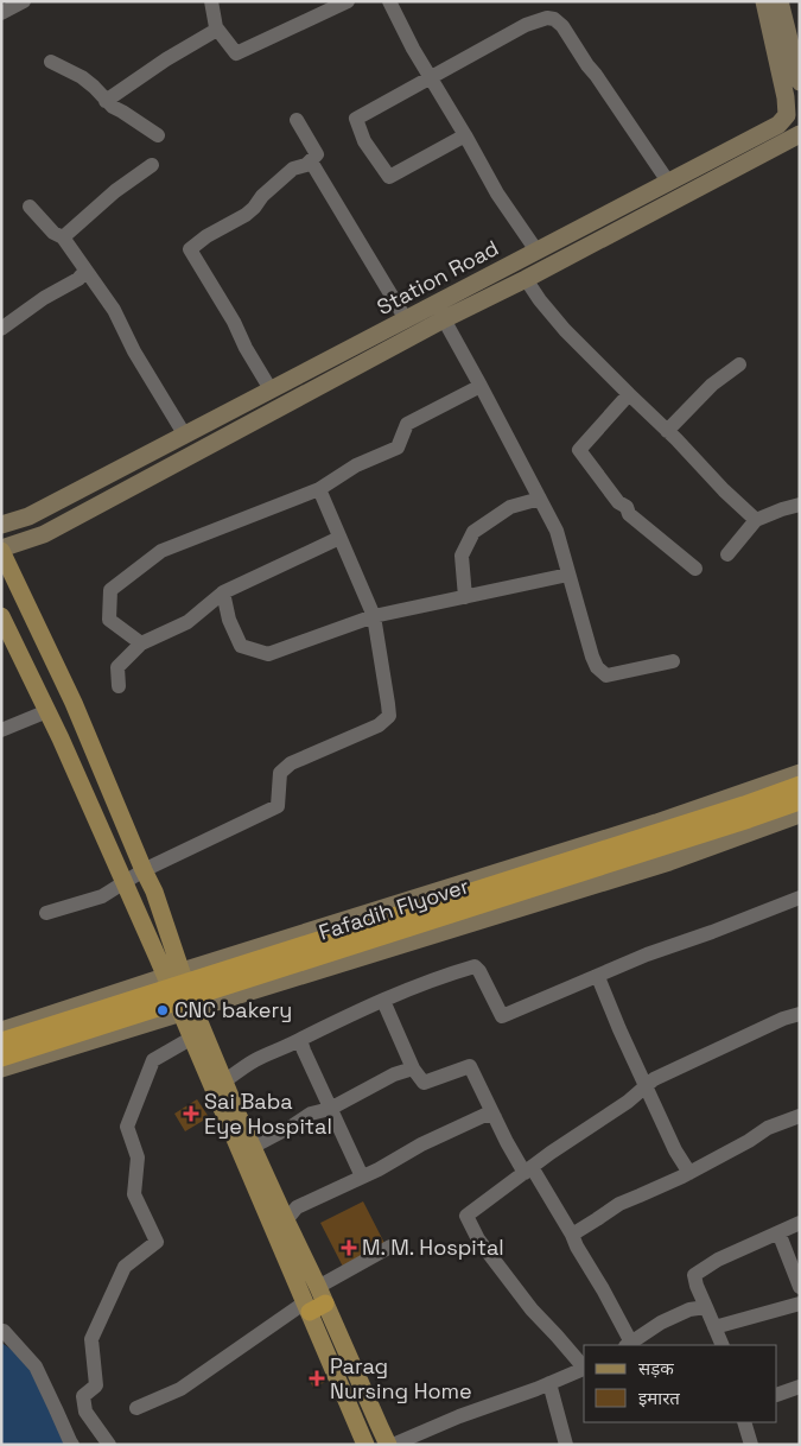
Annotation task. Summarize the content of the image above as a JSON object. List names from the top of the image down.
{
  "streets": {
    "highway": ["Fafadih Flyover"],
    "street": ["Station Road"]
  },
  "places": {
    "other": ["CNC bakery"],
    "health": ["Sai Baba Eye Hospital", "M. M. Hospital", "Parag Nursing Home"]
  },
  "legend": ["सड़क", "इमारत"]
}
